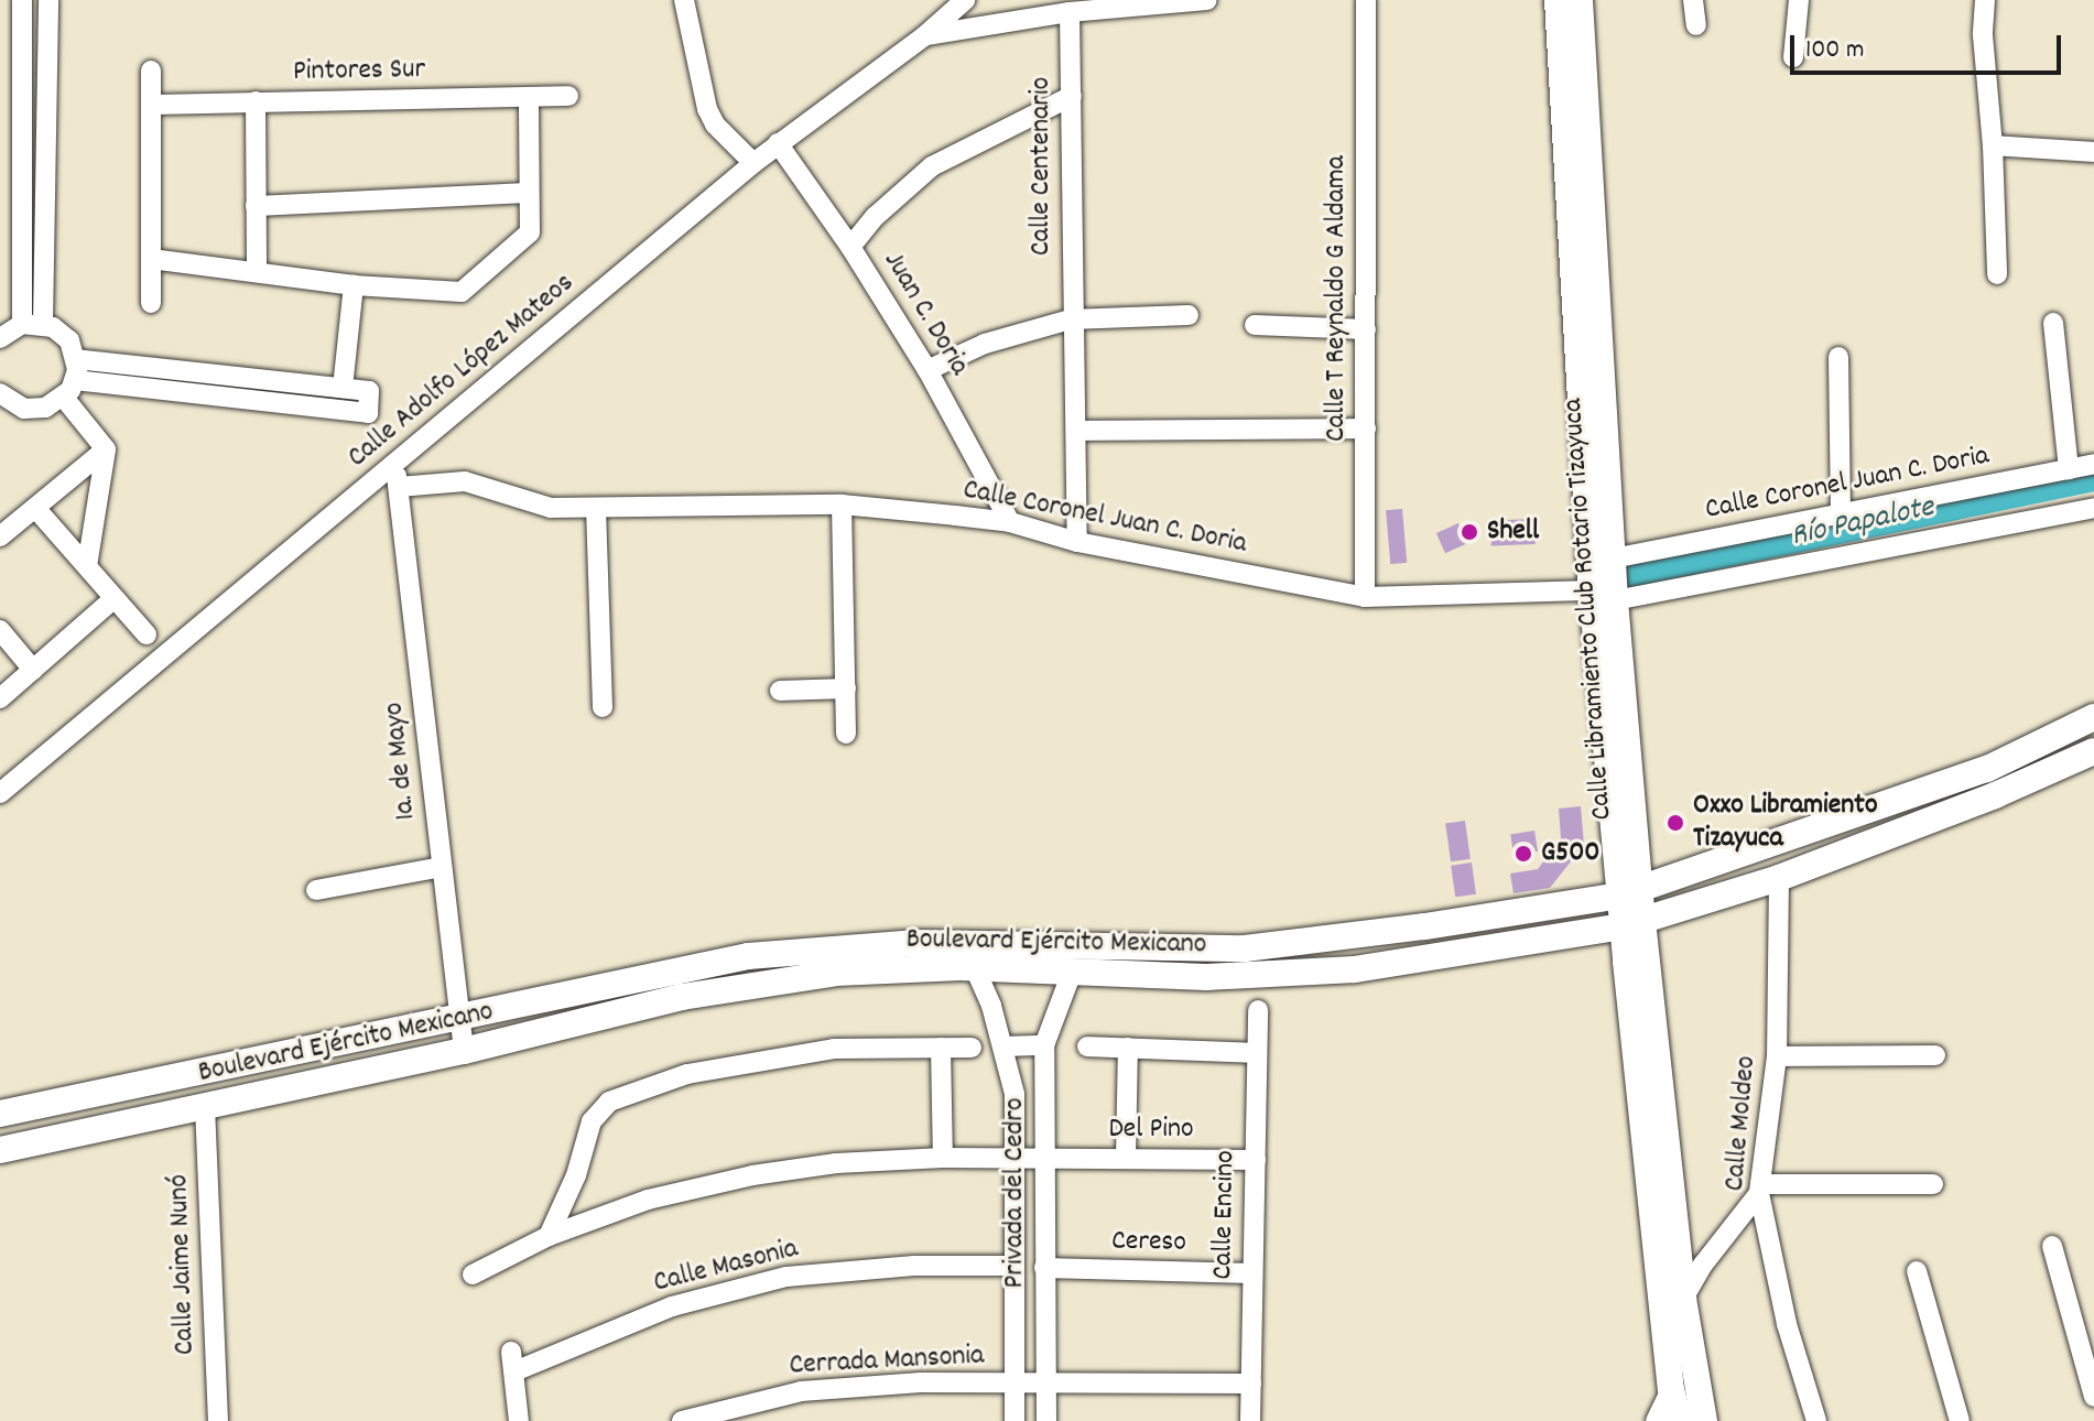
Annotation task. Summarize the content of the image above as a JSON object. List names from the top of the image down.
{
  "streets": {
    "main road": ["Calle Libramiento Club Rotario Tizayuca", "Boulevard Ejército Mexicano"],
    "street": [
      "Pintores Sur",
      "Calle Centenario",
      "Calle T Reynaldo G Aldama",
      "Juan C. Doria",
      "Calle Adolfo López Mateos",
      "Calle Coronel Juan C. Doria",
      "1a. de Mayo",
      "Calle Moldeo",
      "Del Pino",
      "Privada del Cedro",
      "Calle Encino",
      "Cereso",
      "Calle Jaime Nunó",
      "Calle Masonia",
      "Cerrada Mansonia"
    ]
  },
  "crossings": [
    ["Calle Centenario", "Calle Coronel Juan C. Doria"],
    ["Calle T Reynaldo G Aldama", "Calle Coronel Juan C. Doria"],
    ["Juan C. Doria", "Calle Adolfo López Mateos"],
    ["Juan C. Doria", "Calle Coronel Juan C. Doria"],
    ["Calle Adolfo López Mateos", "Calle Coronel Juan C. Doria"],
    ["Calle Adolfo López Mateos", "1a. de Mayo"],
    ["Calle Coronel Juan C. Doria", "Calle Libramiento Club Rotario Tizayuca"],
    ["Calle Coronel Juan C. Doria", "1a. de Mayo"],
    ["Calle Libramiento Club Rotario Tizayuca", "Boulevard Ejército Mexicano"],
    ["1a. de Mayo", "Boulevard Ejército Mexicano"],
    ["Boulevard Ejército Mexicano", "Calle Moldeo"],
    ["Boulevard Ejército Mexicano", "Privada del Cedro"],
    ["Boulevard Ejército Mexicano", "Calle Jaime Nunó"],
    ["Del Pino", "Privada del Cedro"],
    ["Del Pino", "Calle Encino"],
    ["Privada del Cedro", "Cereso"],
    ["Privada del Cedro", "Calle Masonia"],
    ["Privada del Cedro", "Cerrada Mansonia"],
    ["Calle Encino", "Cereso"]
  ],
  "water": ["Río Papalote"],
  "places": ["Shell", "Oxxo Libramiento Tizayuca", "G500"],
  "scale_bar": "100 m"
}
